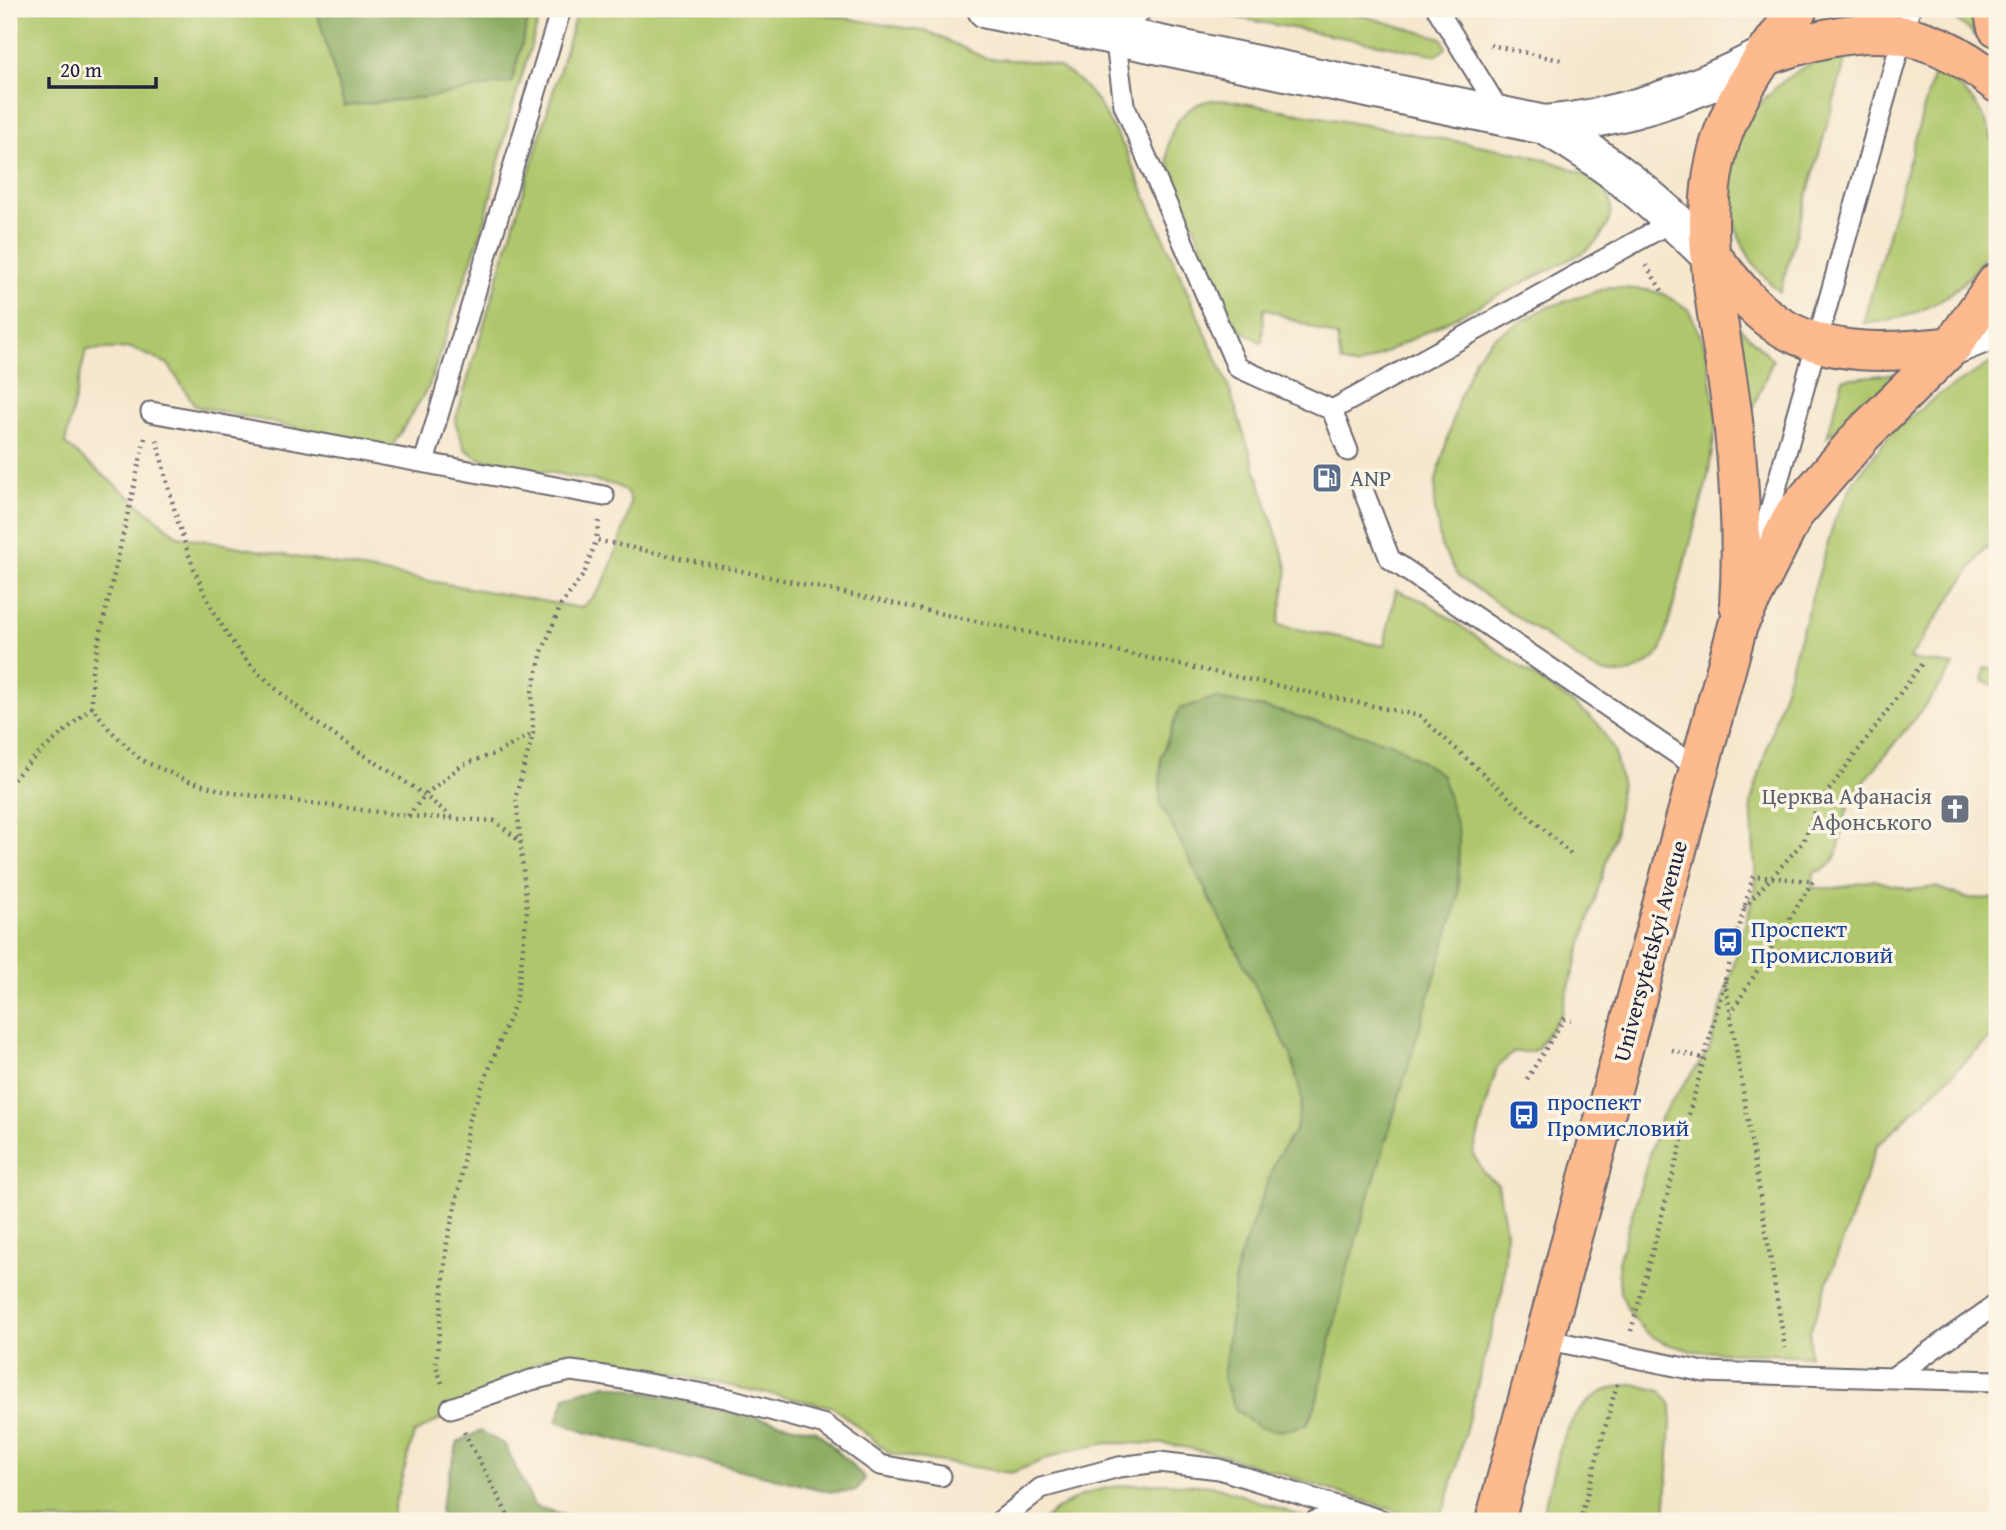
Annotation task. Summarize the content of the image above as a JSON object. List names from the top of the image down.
{
  "streets": {
    "main road": ["Universytetskyi Avenue"]
  },
  "places": {
    "fuel station": ["ANP"],
    "church": ["Церква Афанасія Афонського"],
    "bus stop": ["Проспект Промисловий", "проспект Промисловий"]
  },
  "scale_bar": "20 m"
}
